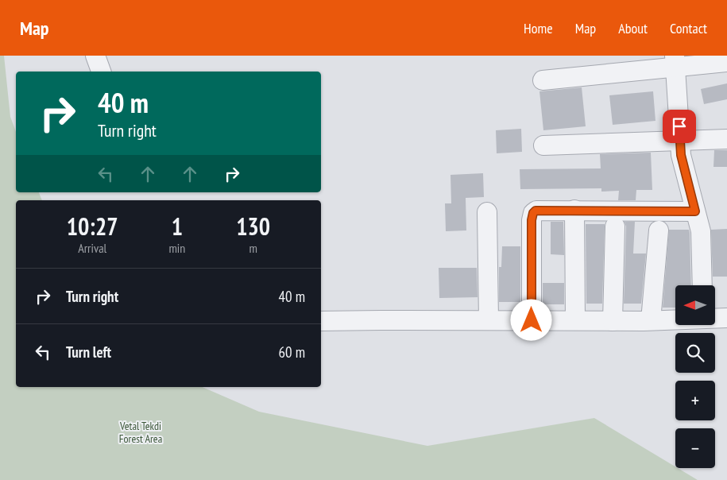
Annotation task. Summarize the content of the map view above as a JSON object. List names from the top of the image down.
{
  "parks": ["Vetal Tekdi Forest Area"],
  "north": "left",
  "page": {
    "header": "Map",
    "nav": [
      "Home",
      "Map",
      "About",
      "Contact"
    ],
    "turn": ["40 m", "Turn right"],
    "eta": [
      "10:27",
      "Arrival",
      "1",
      "min",
      "130",
      "m"
    ],
    "list": [
      {
        "name": "Turn right",
        "value": "40 m"
      },
      {
        "name": "Turn left",
        "value": "60 m"
      }
    ],
    "map_buttons": ["+", "−"]
  }
}
